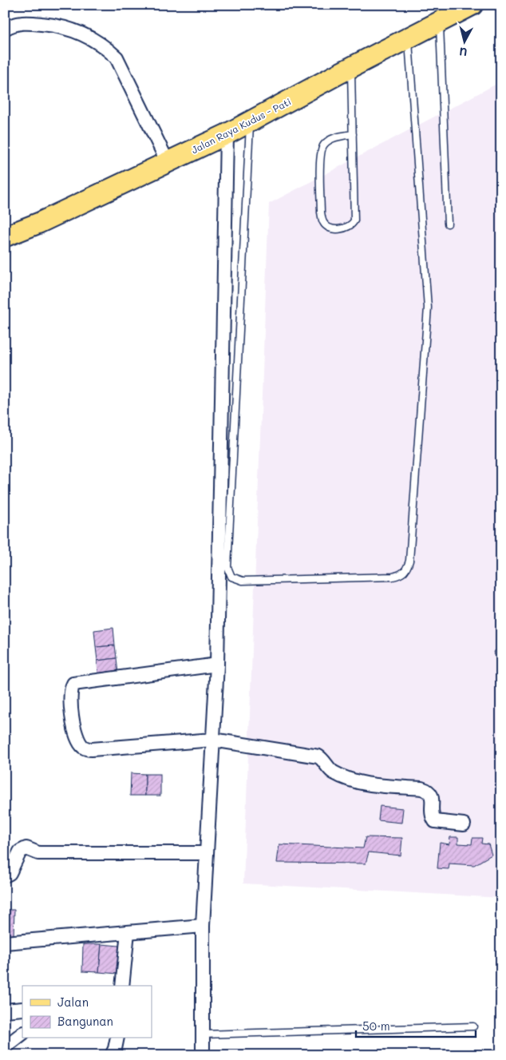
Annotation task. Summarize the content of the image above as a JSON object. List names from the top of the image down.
{
  "streets": {
    "main road": ["Jalan Raya Kudus - Pati"]
  },
  "legend": ["Jalan", "Bangunan"],
  "scale_bar": "50 m",
  "north": "bottom"
}
